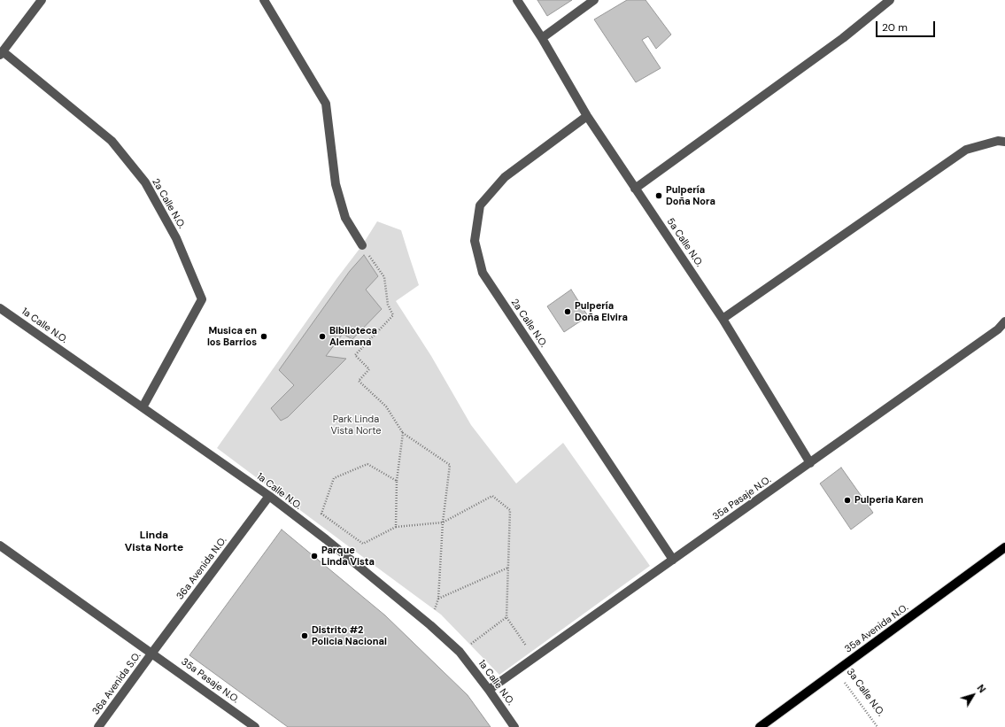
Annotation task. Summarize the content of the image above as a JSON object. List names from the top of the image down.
{
  "streets": {
    "main road": ["35a Avenida N.O."],
    "street": [
      "2a Calle N.O.",
      "5a Calle N.O.",
      "1a Calle N.O.",
      "35a Pasaje N.O.",
      "36a Avenida N.O.",
      "36a Avenida S.O."
    ],
    "path": ["3a Calle N.O."]
  },
  "crossings": [
    ["2a Calle N.O.", "5a Calle N.O."],
    ["2a Calle N.O.", "1a Calle N.O."],
    ["2a Calle N.O.", "35a Pasaje N.O."],
    ["5a Calle N.O.", "35a Pasaje N.O."],
    ["1a Calle N.O.", "35a Pasaje N.O."],
    ["1a Calle N.O.", "36a Avenida N.O."],
    ["35a Pasaje N.O.", "36a Avenida N.O."],
    ["35a Pasaje N.O.", "36a Avenida S.O."],
    ["36a Avenida N.O.", "36a Avenida S.O."],
    ["35a Avenida N.O.", "3a Calle N.O."]
  ],
  "districts": ["Linda Vista Norte"],
  "parks": ["Park Linda Vista Norte"],
  "places": [
    "Pulpería Doña Nora",
    "Pulpería Doña Elvira",
    "Musica en los Barrios",
    "Biblioteca Alemana",
    "Pulperia Karen",
    "Parque Linda Vista",
    "Distrito #2 Policia Nacional"
  ],
  "scale_bar": "20 m",
  "north": "top right"
}
